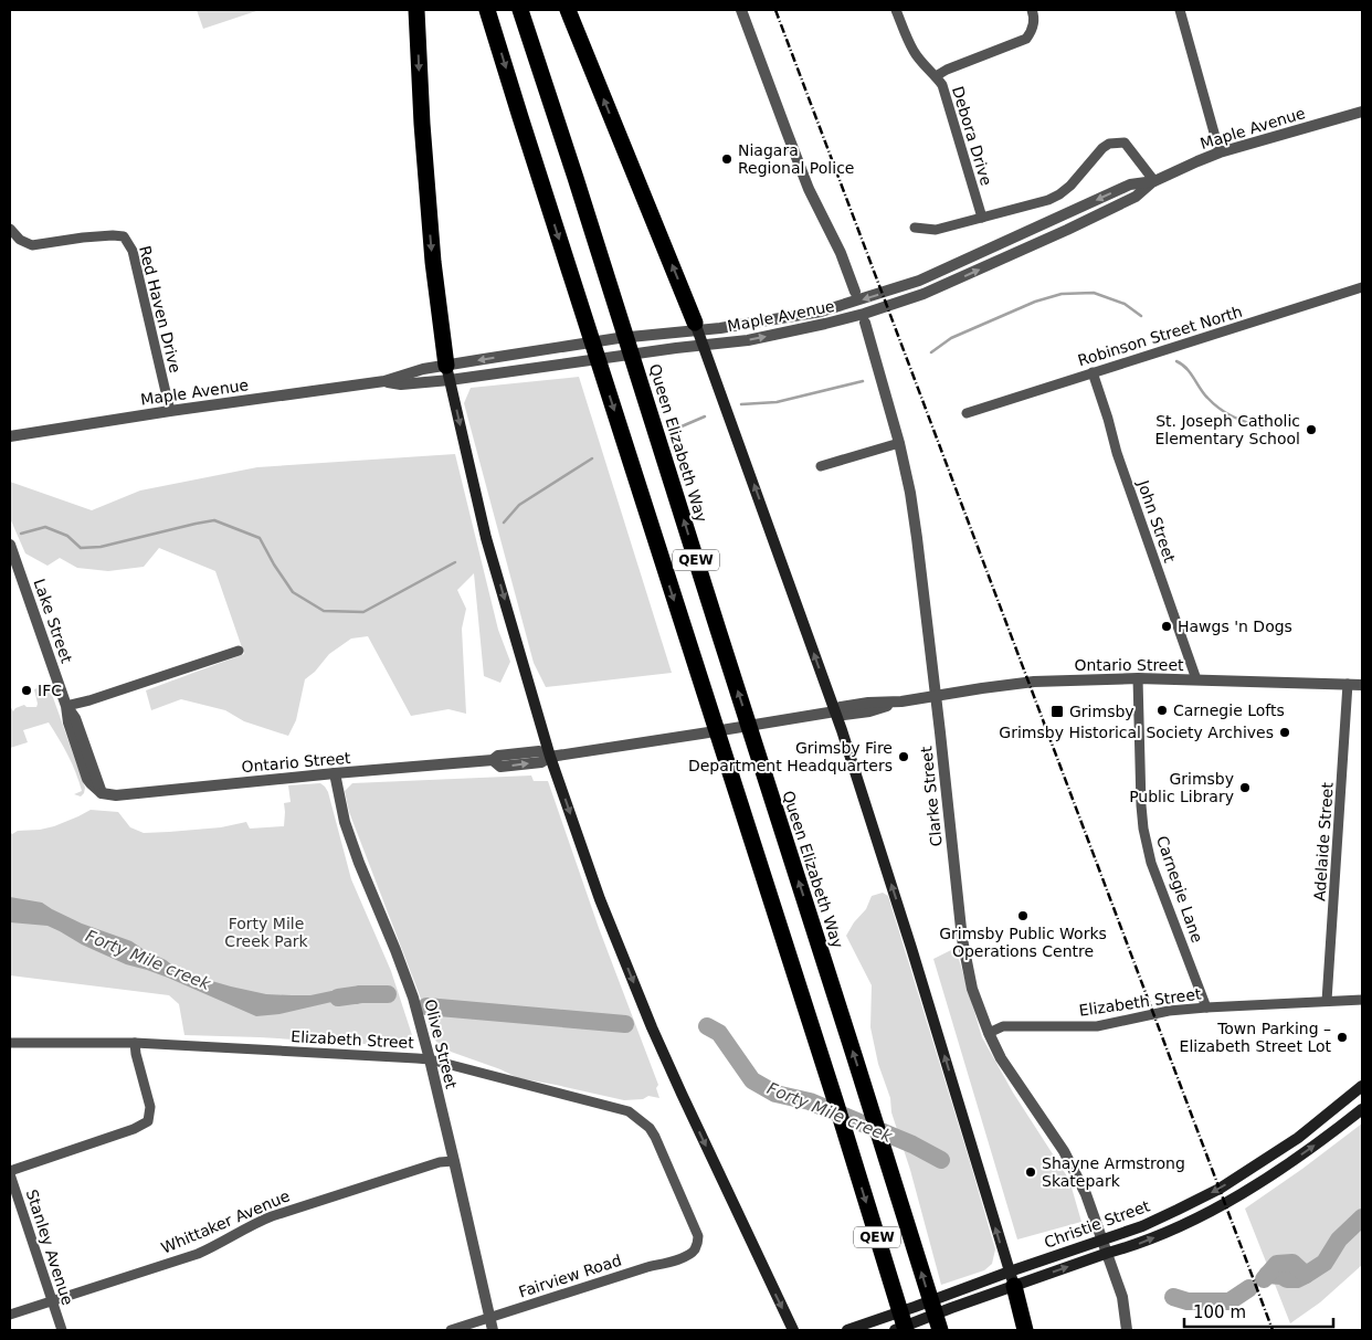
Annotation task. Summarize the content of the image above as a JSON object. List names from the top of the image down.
{
  "streets": {
    "highway": ["Queen Elizabeth Way", "QEW"],
    "main road": ["Christie Street"],
    "street": [
      "Maple Avenue",
      "Debora Drive",
      "Red Haven Drive",
      "Robinson Street North",
      "John Street",
      "Lake Street",
      "Ontario Street",
      "Clarke Street",
      "Adelaide Street",
      "Carnegie Lane",
      "Elizabeth Street",
      "Olive Street",
      "Whittaker Avenue",
      "Stanley Avenue",
      "Fairview Road"
    ]
  },
  "crossings": [
    ["Maple Avenue", "Red Haven Drive"],
    ["Robinson Street North", "John Street"],
    ["John Street", "Ontario Street"],
    ["Lake Street", "Ontario Street"],
    ["Ontario Street", "Clarke Street"],
    ["Ontario Street", "Adelaide Street"],
    ["Ontario Street", "Carnegie Lane"],
    ["Ontario Street", "Olive Street"],
    ["Clarke Street", "Elizabeth Street"],
    ["Clarke Street", "Christie Street"],
    ["Adelaide Street", "Elizabeth Street"],
    ["Carnegie Lane", "Elizabeth Street"],
    ["Elizabeth Street", "Olive Street"],
    ["Elizabeth Street", "Fairview Road"],
    ["Olive Street", "Whittaker Avenue"],
    ["Olive Street", "Fairview Road"],
    ["Whittaker Avenue", "Stanley Avenue"]
  ],
  "water": ["Forty Mile creek"],
  "parks": ["Forty Mile Creek Park"],
  "places": {
    "other": [
      "Niagara Regional Police",
      "St. Joseph Catholic Elementary School",
      "Hawgs 'n Dogs",
      "IFC",
      "Carnegie Lofts",
      "Grimsby Historical Society Archives",
      "Grimsby Fire Department Headquarters",
      "Grimsby Public Library",
      "Grimsby Public Works Operations Centre",
      "Town Parking – Elizabeth Street Lot",
      "Shayne Armstrong Skatepark"
    ],
    "transit": ["Grimsby"]
  },
  "scale_bar": "100 m"
}
